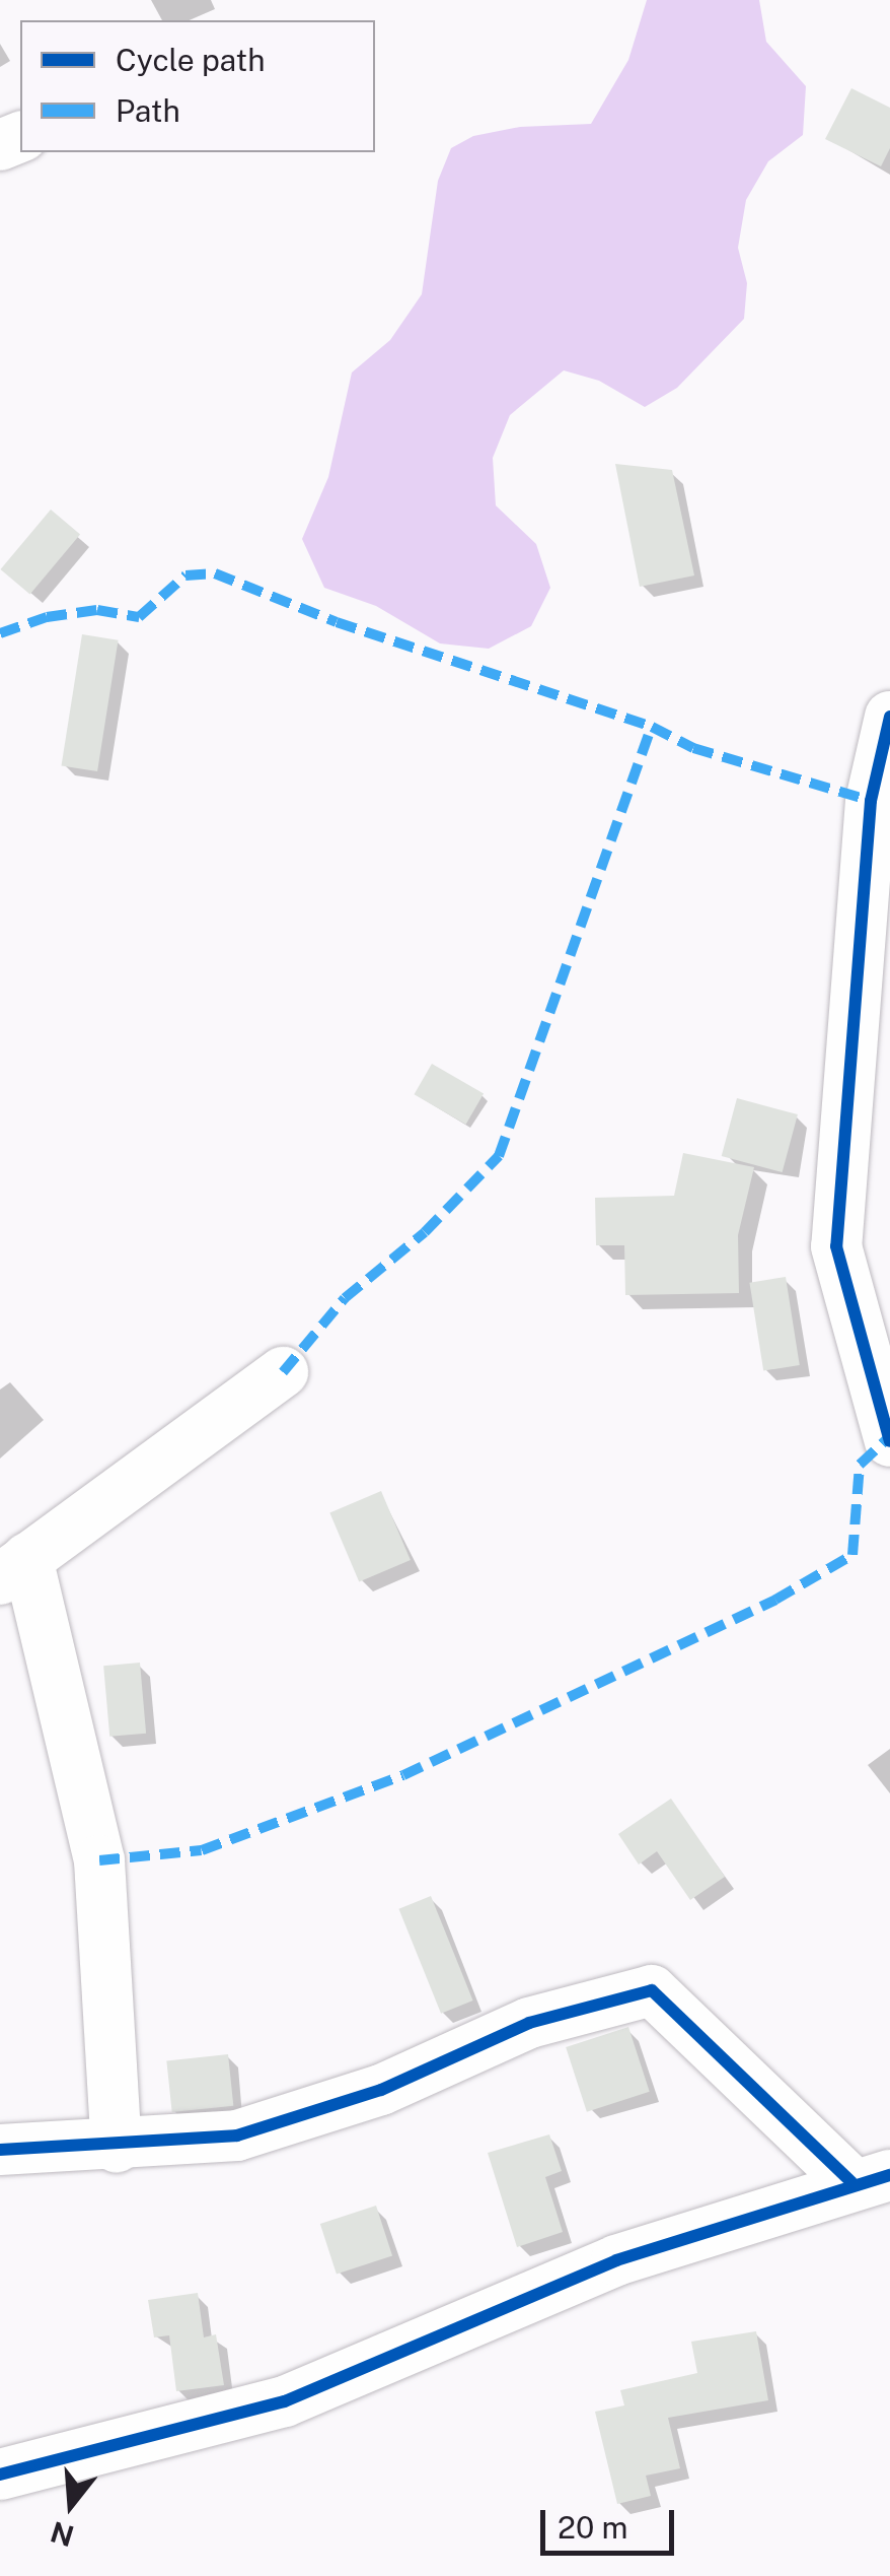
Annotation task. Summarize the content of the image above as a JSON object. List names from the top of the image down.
{
  "legend": ["Cycle path", "Path"],
  "scale_bar": "20 m",
  "north": "bottom"
}
